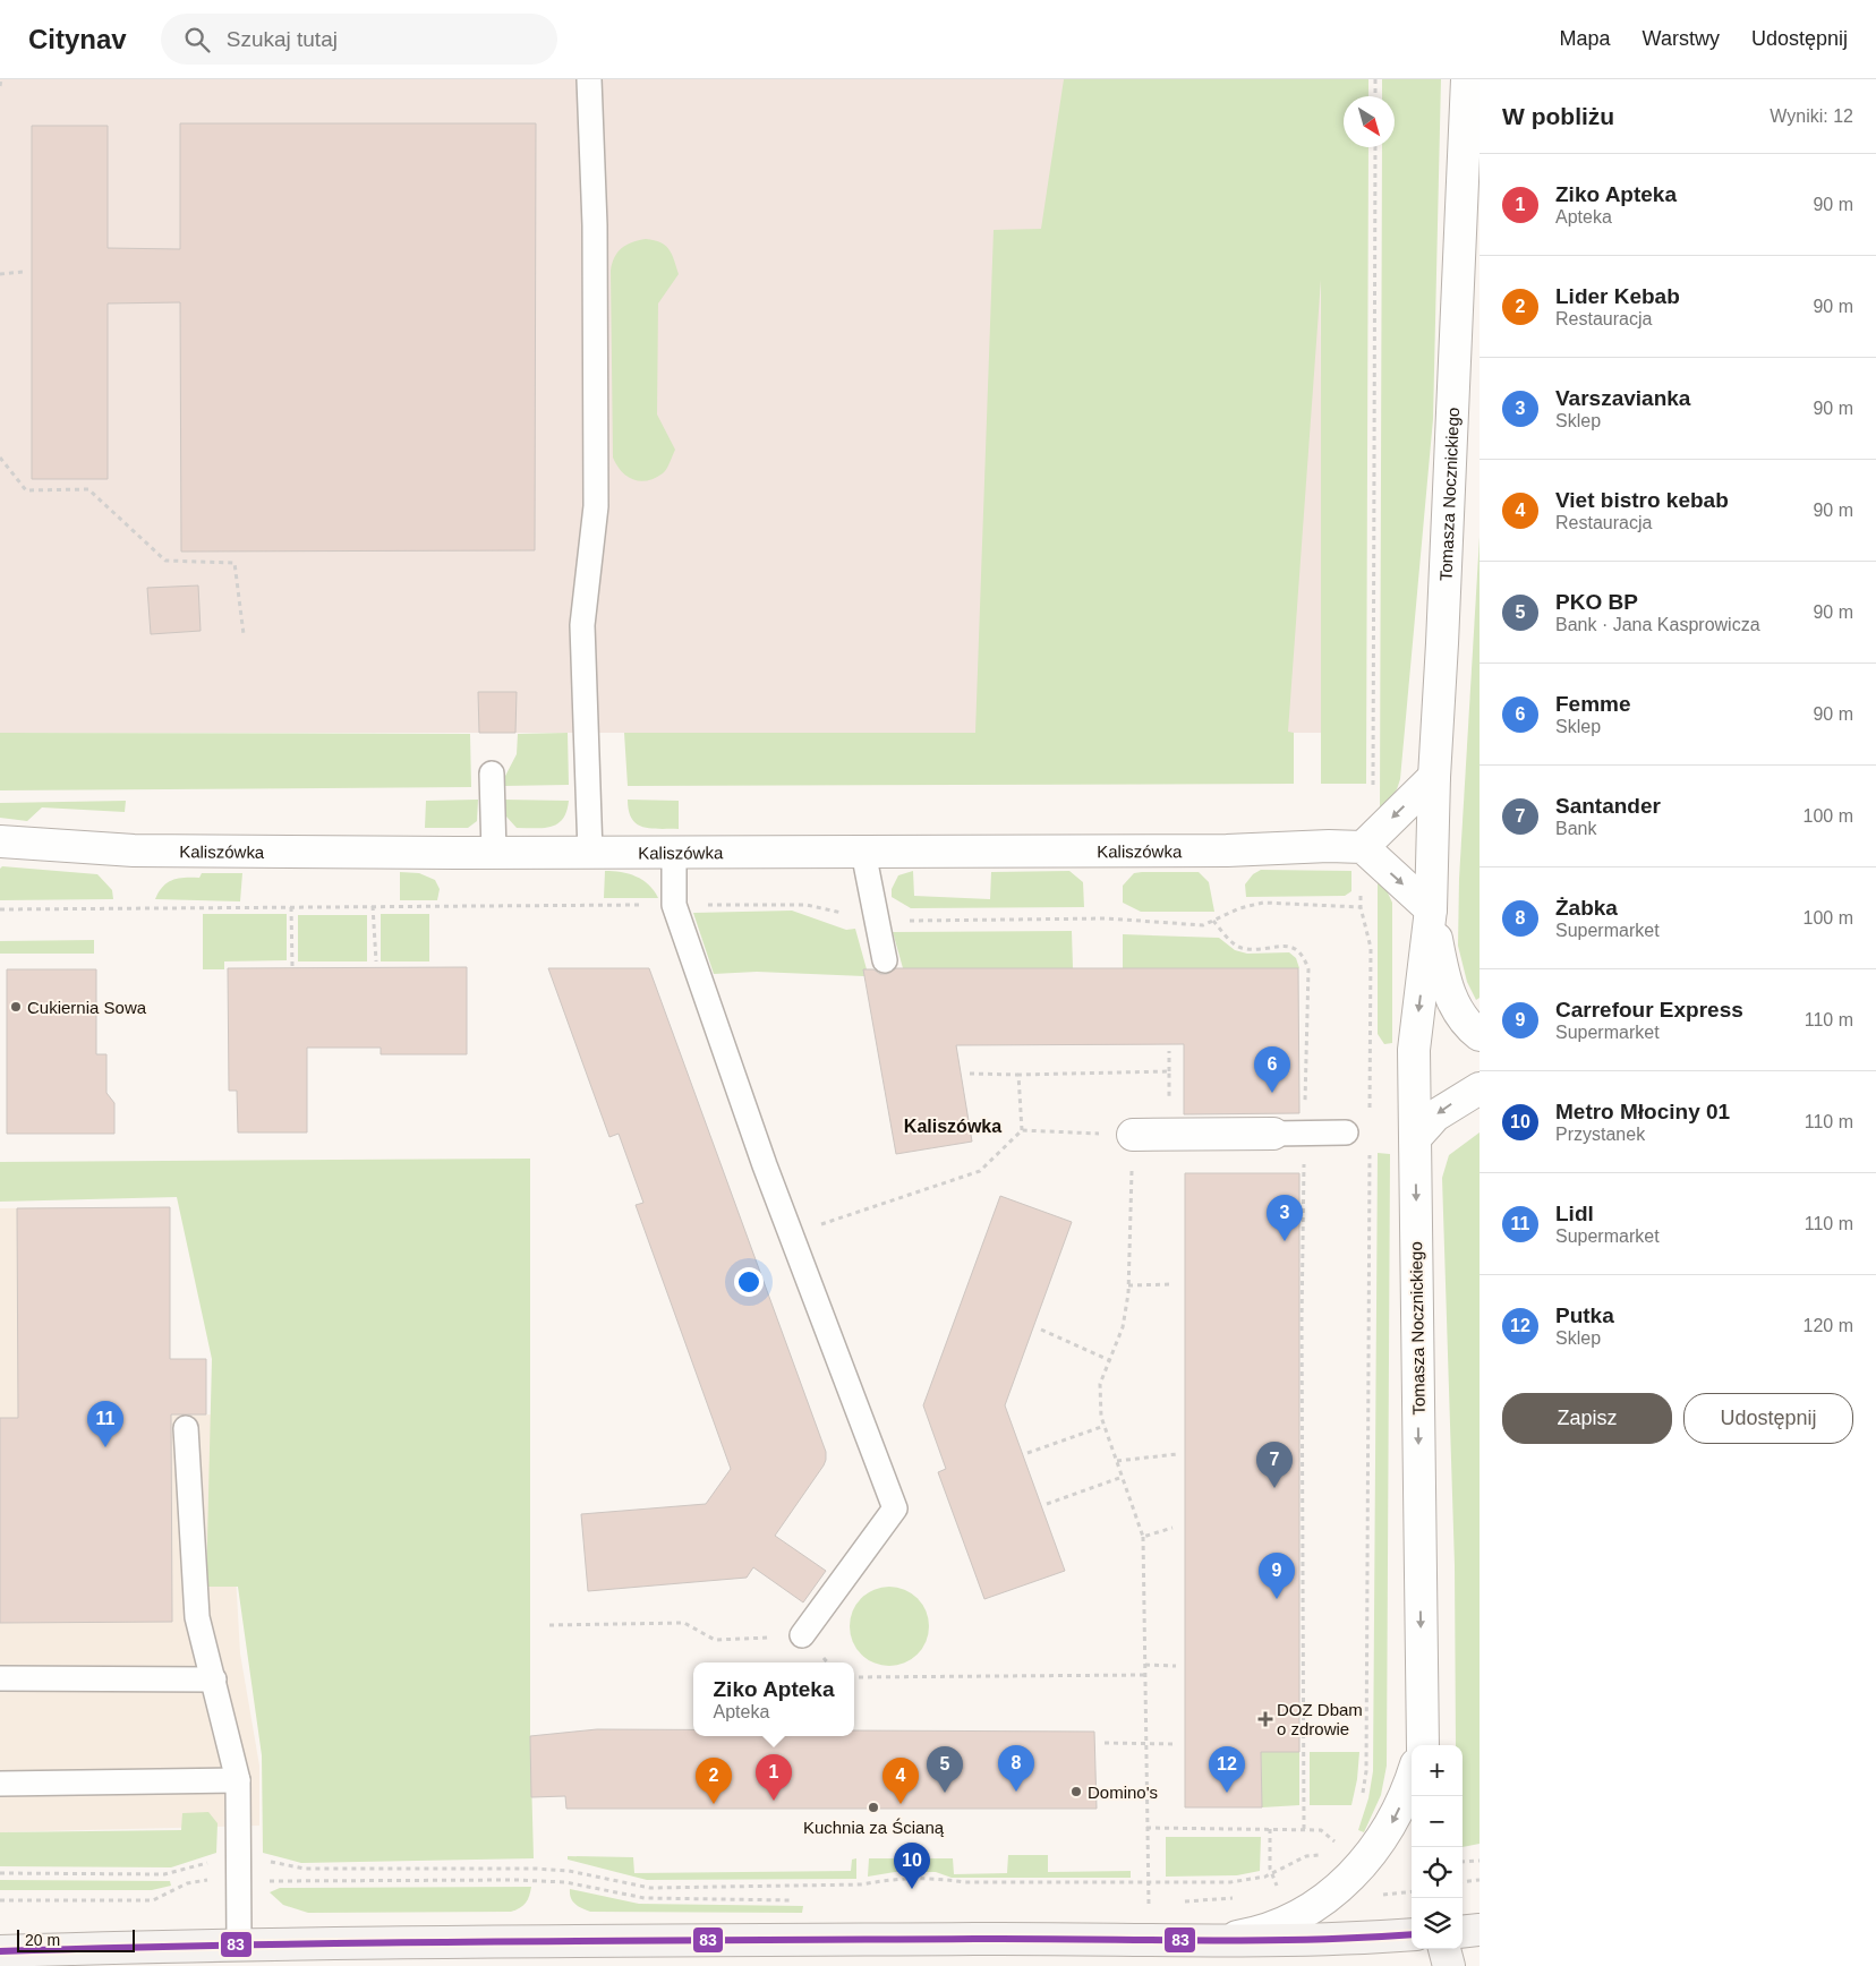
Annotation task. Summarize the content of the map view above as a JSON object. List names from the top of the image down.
{
  "streets": {
    "street": ["Tomasza Nocznickiego", "Kaliszówka"]
  },
  "one_way": ["Tomasza Nocznickiego"],
  "districts": ["Kaliszówka"],
  "places": {
    "other": ["Cukiernia Sowa", "Domino's", "Kuchnia za Ścianą"],
    "health": ["DOZ Dbam o zdrowie"]
  },
  "lines": ["transit line 83"],
  "scale_bar": "20 m",
  "north": "bottom right",
  "page": {
    "header": "Citynav",
    "search": "Szukaj tutaj",
    "nav": ["Mapa", "Warstwy", "Udostępnij"],
    "heading": ["W pobliżu", "Wyniki: 12"],
    "list": [
      {
        "mark": "1",
        "name": "Ziko Apteka",
        "note": "Apteka",
        "value": "90 m"
      },
      {
        "mark": "2",
        "name": "Lider Kebab",
        "note": "Restauracja",
        "value": "90 m"
      },
      {
        "mark": "3",
        "name": "Varszavianka",
        "note": "Sklep",
        "value": "90 m"
      },
      {
        "mark": "4",
        "name": "Viet bistro kebab",
        "note": "Restauracja",
        "value": "90 m"
      },
      {
        "mark": "5",
        "name": "PKO BP",
        "note": "Bank · Jana Kasprowicza",
        "value": "90 m"
      },
      {
        "mark": "6",
        "name": "Femme",
        "note": "Sklep",
        "value": "90 m"
      },
      {
        "mark": "7",
        "name": "Santander",
        "note": "Bank",
        "value": "100 m"
      },
      {
        "mark": "8",
        "name": "Żabka",
        "note": "Supermarket",
        "value": "100 m"
      },
      {
        "mark": "9",
        "name": "Carrefour Express",
        "note": "Supermarket",
        "value": "110 m"
      },
      {
        "mark": "10",
        "name": "Metro Młociny 01",
        "note": "Przystanek",
        "value": "110 m"
      },
      {
        "mark": "11",
        "name": "Lidl",
        "note": "Supermarket",
        "value": "110 m"
      },
      {
        "mark": "12",
        "name": "Putka",
        "note": "Sklep",
        "value": "120 m"
      }
    ],
    "pins": [
      "6",
      "3",
      "11",
      "7",
      "9",
      "8",
      "5",
      "12",
      "1",
      "2",
      "4",
      "10"
    ],
    "buttons": ["Zapisz", "Udostępnij"],
    "popup": ["Ziko Apteka", "Apteka"],
    "map_buttons": ["+", "−"],
    "scale": "20 m"
  }
}
